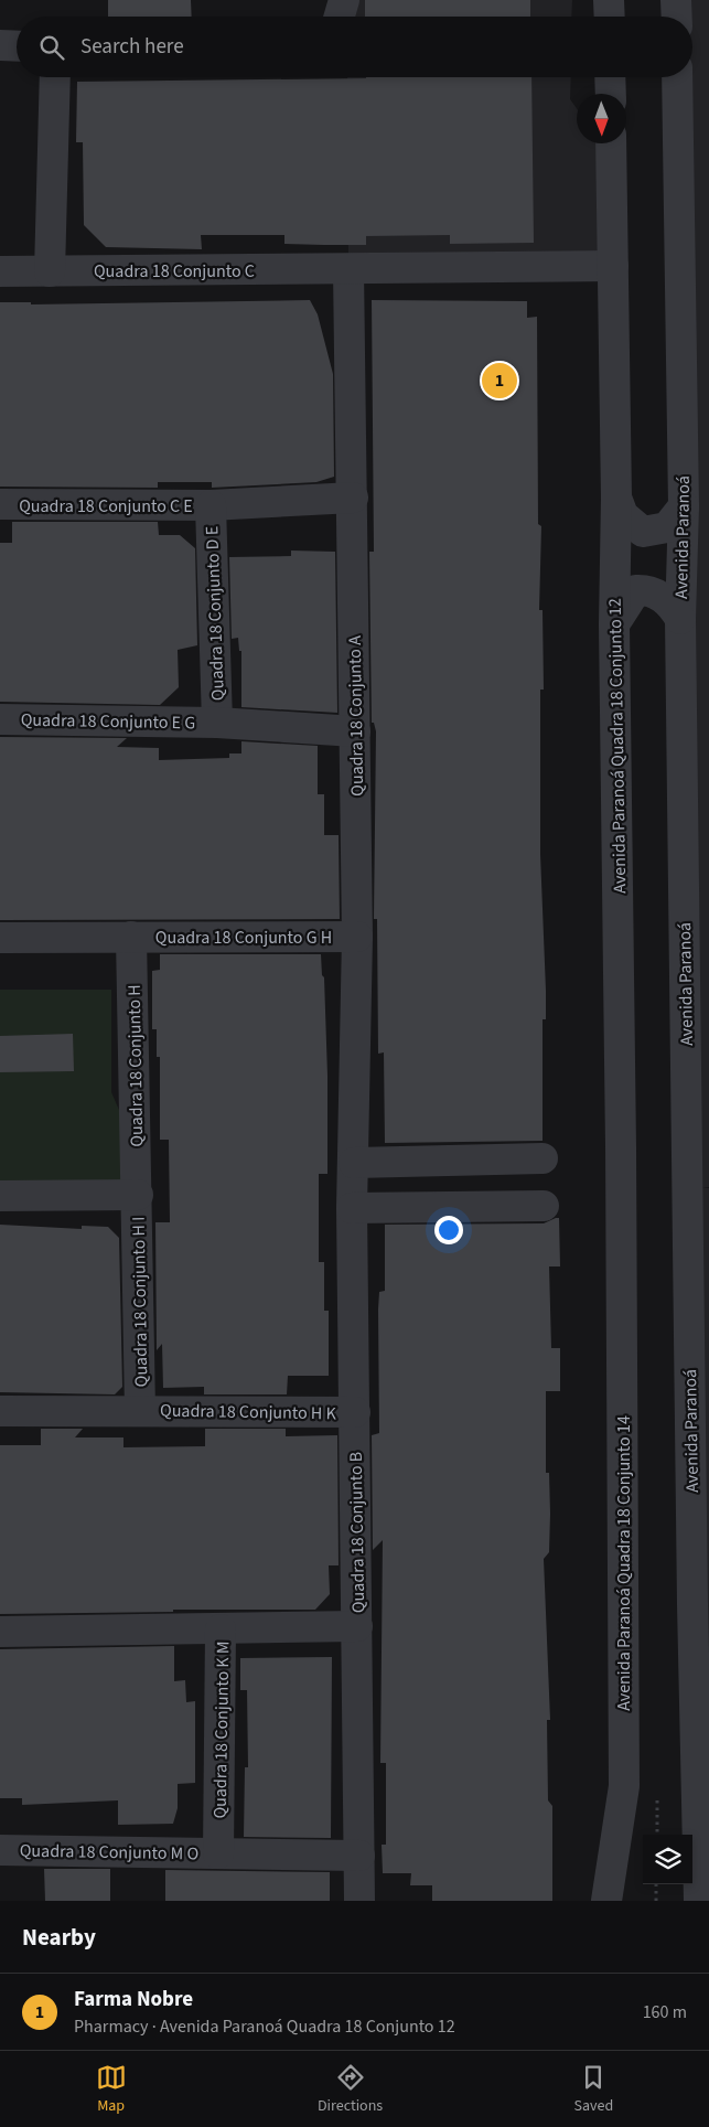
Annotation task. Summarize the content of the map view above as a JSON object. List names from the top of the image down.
{
  "streets": {
    "street": [
      "Quadra 18 Conjunto C",
      "Quadra 18 Conjunto C E",
      "Avenida Paranoá",
      "Quadra 18 Conjunto D E",
      "Quadra 18 Conjunto A",
      "Quadra 18 Conjunto E G",
      "Avenida Paranoá Quadra 18 Conjunto 12",
      "Quadra 18 Conjunto G H",
      "Quadra 18 Conjunto H",
      "Quadra 18 Conjunto H I",
      "Quadra 18 Conjunto H K",
      "Quadra 18 Conjunto B",
      "Avenida Paranoá Quadra 18 Conjunto 14",
      "Quadra 18 Conjunto K M",
      "Quadra 18 Conjunto M O"
    ]
  },
  "crossings": [
    ["Quadra 18 Conjunto C", "Quadra 18 Conjunto A"],
    ["Quadra 18 Conjunto C", "Avenida Paranoá Quadra 18 Conjunto 12"],
    ["Quadra 18 Conjunto C E", "Quadra 18 Conjunto D E"],
    ["Quadra 18 Conjunto C E", "Quadra 18 Conjunto A"],
    ["Quadra 18 Conjunto D E", "Quadra 18 Conjunto E G"],
    ["Quadra 18 Conjunto A", "Quadra 18 Conjunto E G"],
    ["Quadra 18 Conjunto A", "Quadra 18 Conjunto G H"],
    ["Quadra 18 Conjunto A", "Quadra 18 Conjunto B"],
    ["Avenida Paranoá Quadra 18 Conjunto 12", "Avenida Paranoá Quadra 18 Conjunto 14"],
    ["Quadra 18 Conjunto G H", "Quadra 18 Conjunto H"],
    ["Quadra 18 Conjunto H", "Quadra 18 Conjunto H I"],
    ["Quadra 18 Conjunto H I", "Quadra 18 Conjunto H K"],
    ["Quadra 18 Conjunto H K", "Quadra 18 Conjunto B"],
    ["Quadra 18 Conjunto B", "Quadra 18 Conjunto M O"],
    ["Quadra 18 Conjunto K M", "Quadra 18 Conjunto M O"]
  ],
  "north": "bottom",
  "page": {
    "search": "Search here",
    "pins": "1",
    "heading": "Nearby",
    "list": [
      {
        "mark": "1",
        "name": "Farma Nobre",
        "note": "Pharmacy · Avenida Paranoá Quadra 18 Conjunto 12",
        "value": "160 m"
      }
    ],
    "nav": ["Map", "Directions", "Saved"]
  }
}
